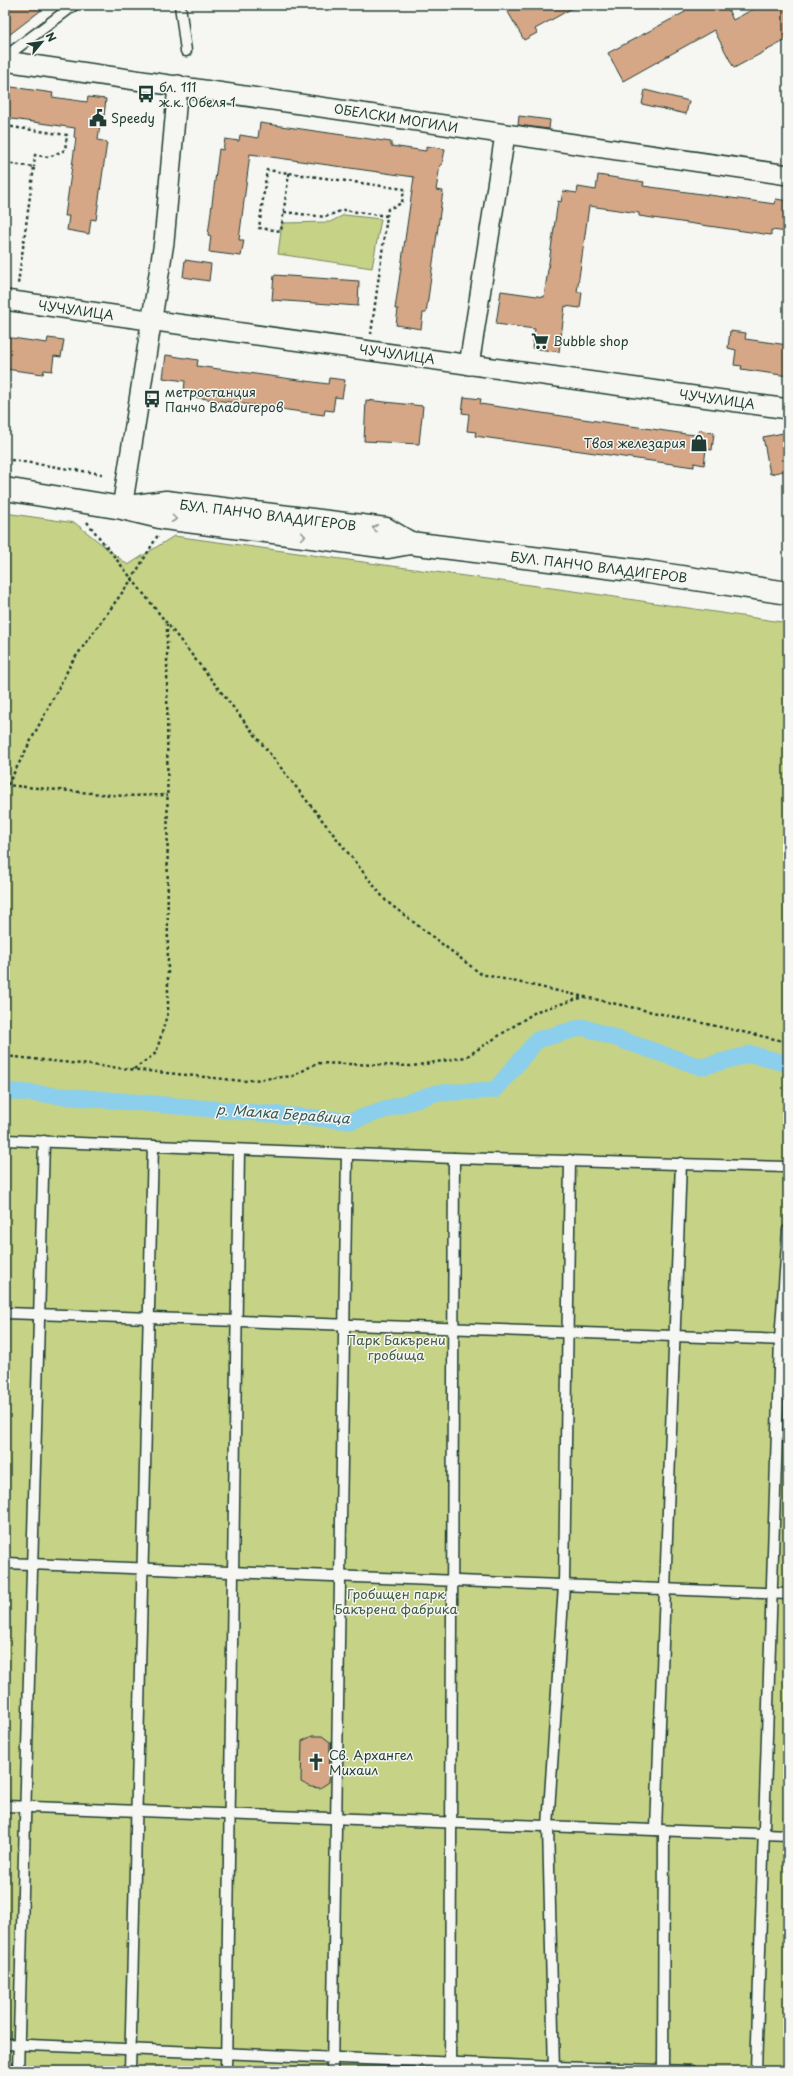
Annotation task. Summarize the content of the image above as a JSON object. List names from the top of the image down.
{
  "streets": {
    "street": ["ОБЕЛСКИ МОГИЛИ", "ЧУЧУЛИЦА", "БУЛ. ПАНЧО ВЛАДИГЕРОВ"]
  },
  "water": ["р. Малка Беравица"],
  "parks": ["Парк Бакърени гробища", "Гробищен парк Бакърена фабрика"],
  "places": {
    "bus stop": ["бл. 111 ж.к. Обеля 1", "метростанция Панчо Владигеров"],
    "public building": ["Speedy"],
    "supermarket": ["Bubble shop"],
    "shop": ["Твоя железария"],
    "church": ["Св. Архангел Михаил"]
  },
  "north": "top right"
}
